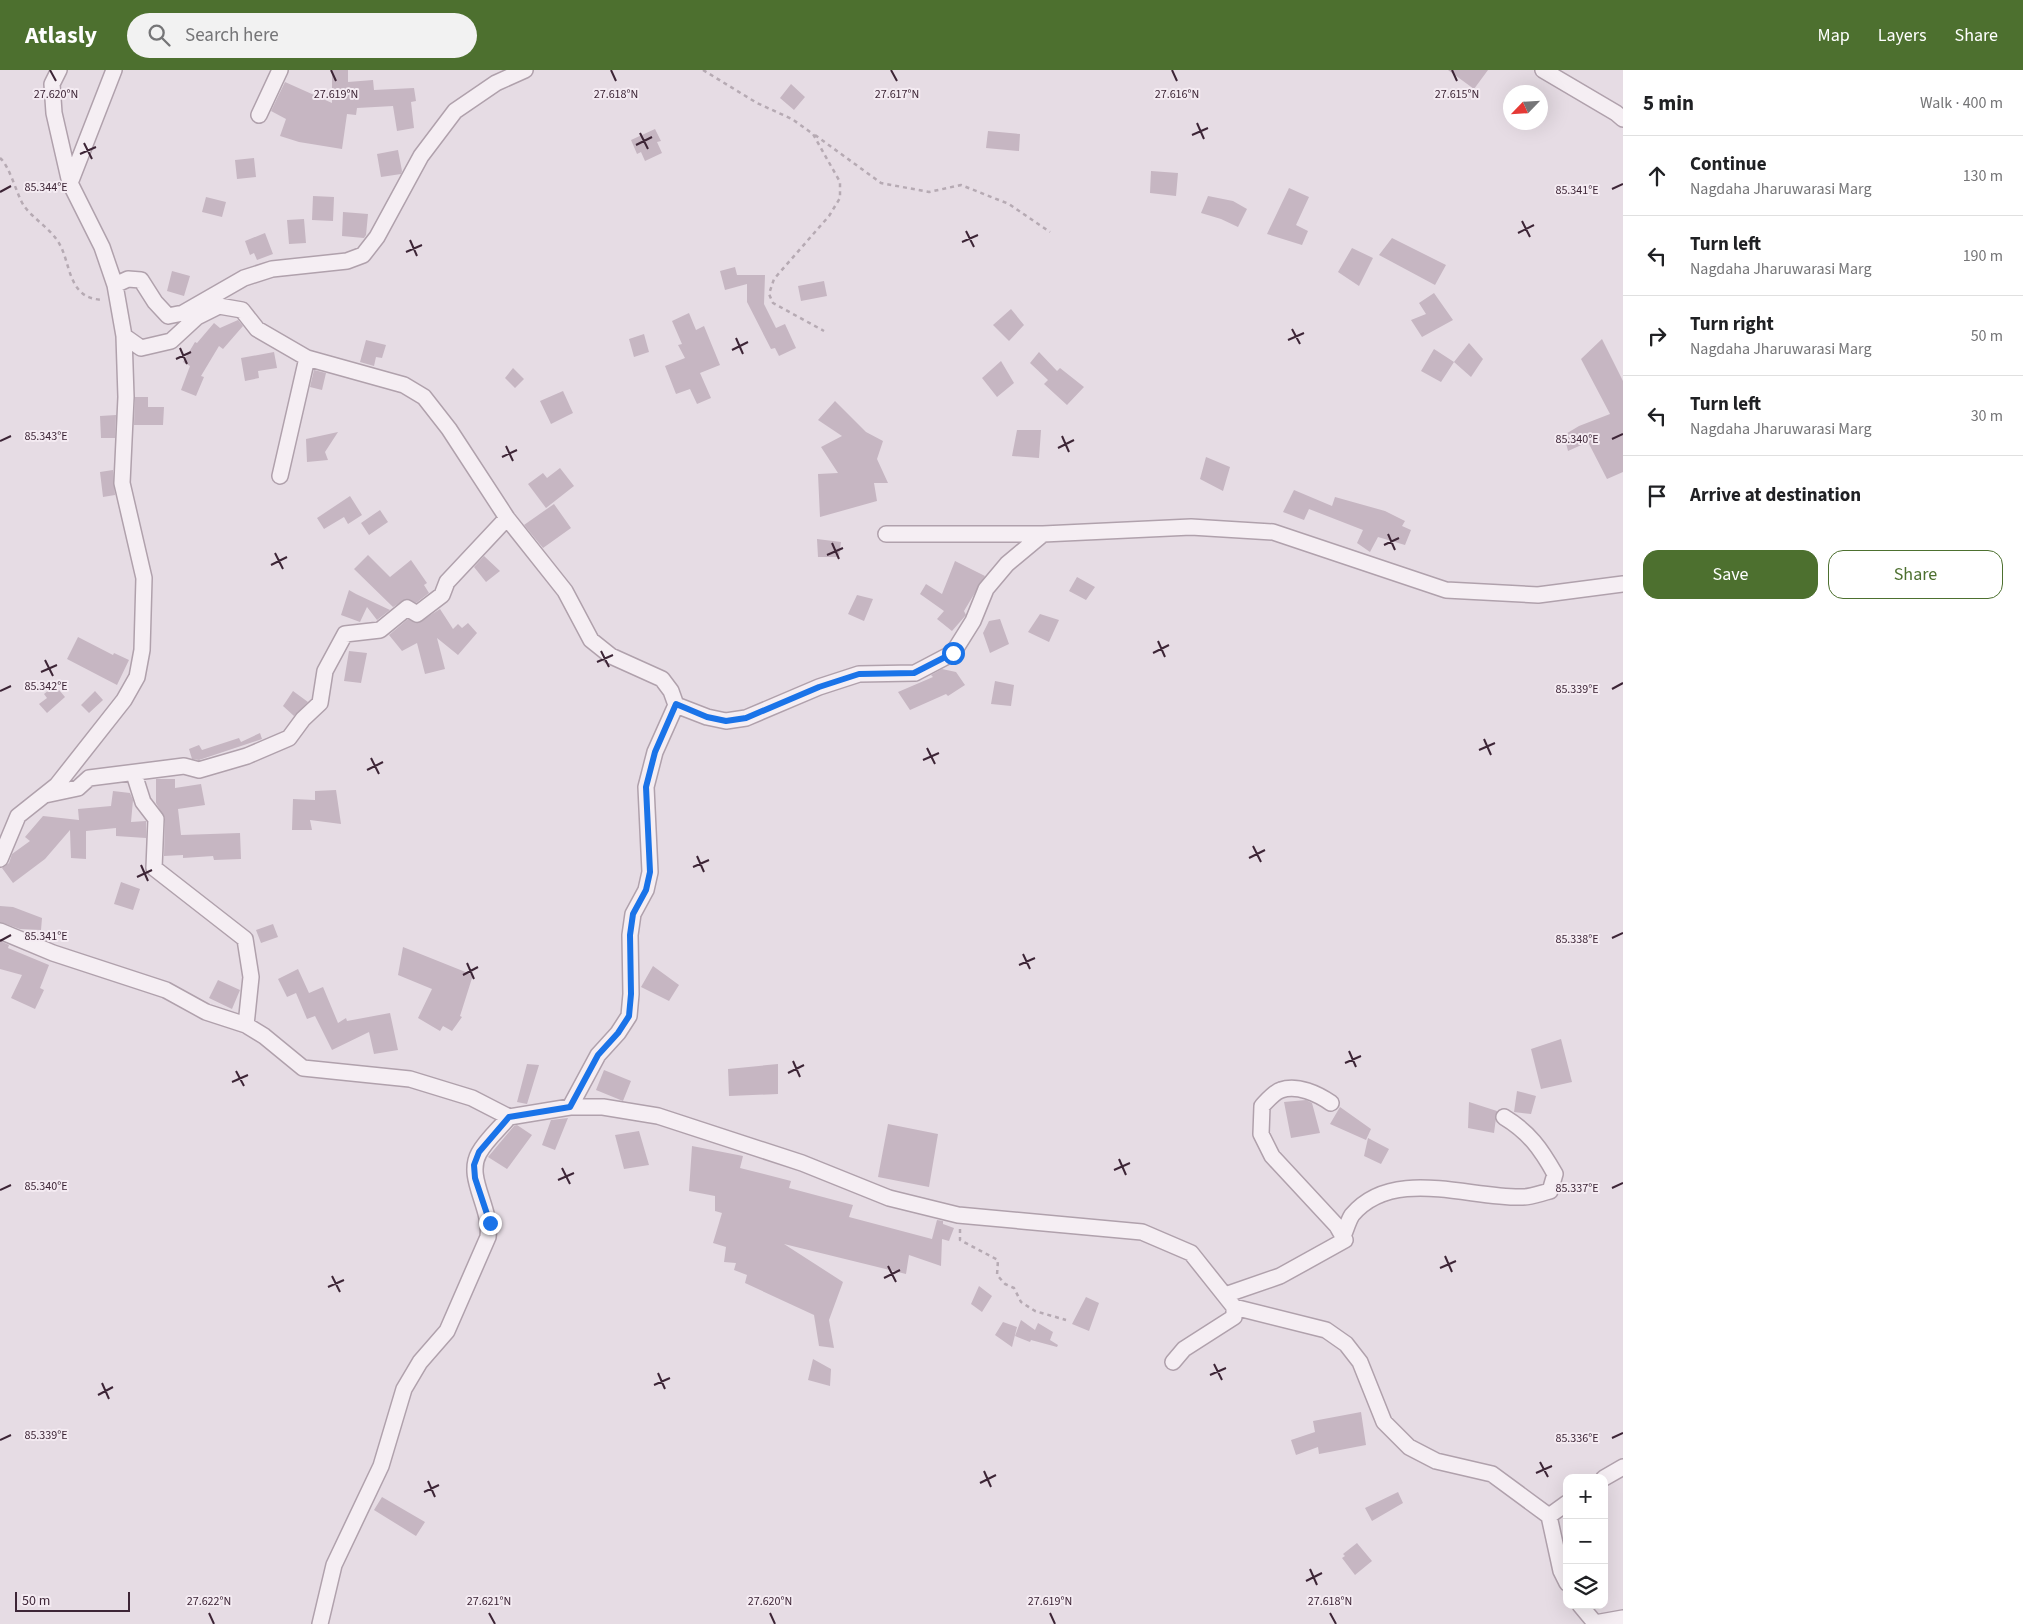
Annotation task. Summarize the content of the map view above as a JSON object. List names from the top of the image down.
{
  "scale_bar": "50 m",
  "north": "bottom left",
  "page": {
    "header": "Atlasly",
    "search": "Search here",
    "nav": ["Map", "Layers", "Share"],
    "heading": ["5 min", "Walk · 400 m"],
    "list": [
      ["Continue", "Nagdaha Jharuwarasi Marg", "130 m"],
      ["Turn left", "Nagdaha Jharuwarasi Marg", "190 m"],
      ["Turn right", "Nagdaha Jharuwarasi Marg", "50 m"],
      ["Turn left", "Nagdaha Jharuwarasi Marg", "30 m"],
      "Arrive at destination"
    ],
    "buttons": ["Save", "Share"],
    "map_buttons": ["+", "−"],
    "scale": "50 m"
  },
  "coordinates": [
    "27.620°N",
    "27.619°N",
    "27.618°N",
    "27.617°N",
    "27.616°N",
    "27.615°N",
    "85.344°E",
    "85.341°E",
    "85.343°E",
    "85.340°E",
    "85.342°E",
    "85.339°E",
    "85.338°E",
    "85.337°E",
    "85.336°E",
    "27.622°N",
    "27.621°N"
  ]
}
